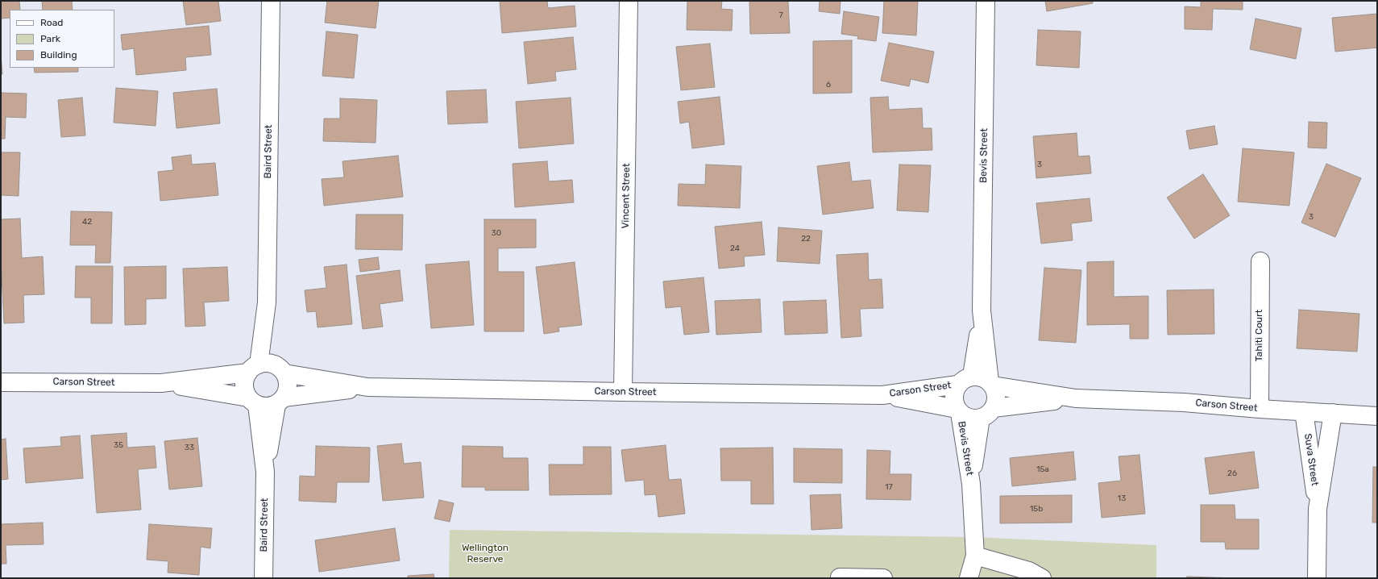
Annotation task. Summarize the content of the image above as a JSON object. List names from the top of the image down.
{
  "streets": {
    "street": [
      "Baird Street",
      "Bevis Street",
      "Vincent Street",
      "Tahiti Court",
      "Carson Street",
      "Suva Street"
    ]
  },
  "crossings": [
    ["Baird Street", "Carson Street"],
    ["Bevis Street", "Carson Street"],
    ["Vincent Street", "Carson Street"],
    ["Tahiti Court", "Carson Street"],
    ["Carson Street", "Suva Street"]
  ],
  "parks": ["Wellington Reserve"],
  "house_numbers": [
    "7",
    "6",
    "3",
    "3",
    "42",
    "30",
    "22",
    "24",
    "35",
    "33",
    "15a",
    "26",
    "17",
    "13",
    "15b"
  ],
  "legend": ["Road", "Park", "Building"]
}
